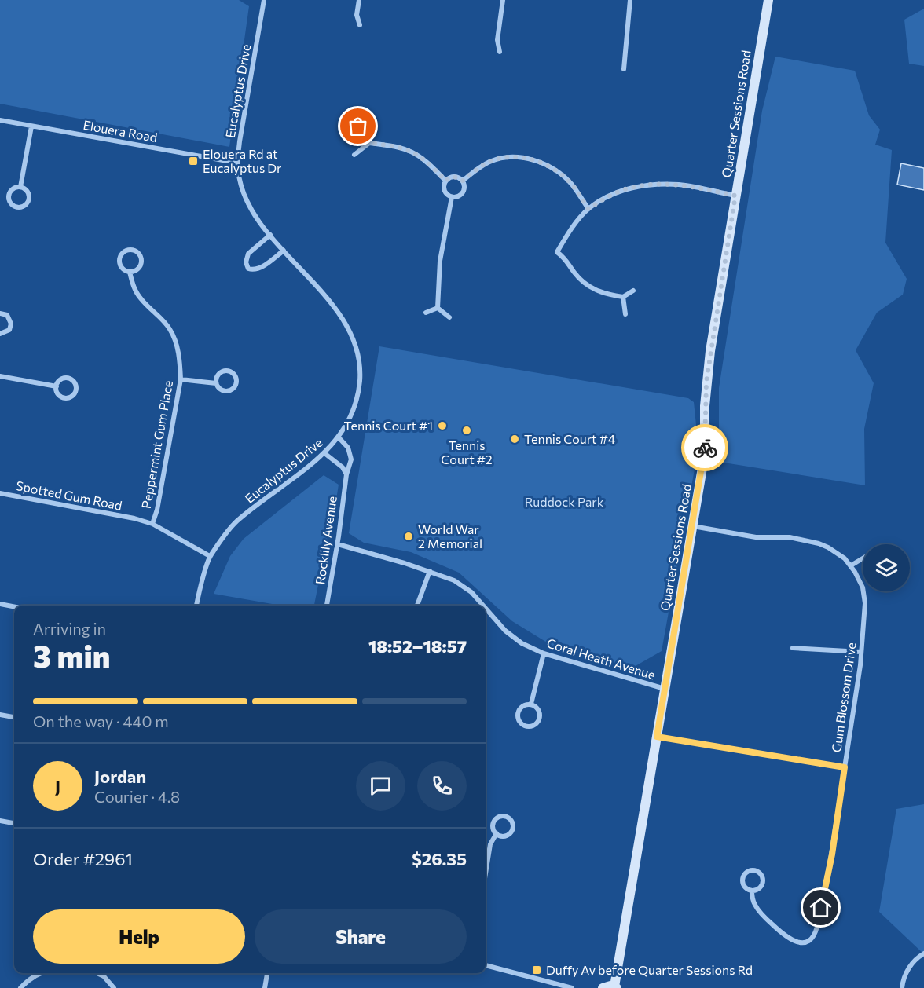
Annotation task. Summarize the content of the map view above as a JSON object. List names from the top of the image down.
{
  "streets": {
    "main road": ["Quarter Sessions Road"],
    "street": [
      "Eucalyptus Drive",
      "Elouera Road",
      "Peppermint Gum Place",
      "Spotted Gum Road",
      "Rocklily Avenue",
      "Coral Heath Avenue",
      "Gum Blossom Drive"
    ]
  },
  "crossings": [
    ["Eucalyptus Drive", "Elouera Road"],
    ["Eucalyptus Drive", "Spotted Gum Road"],
    ["Eucalyptus Drive", "Rocklily Avenue"],
    ["Quarter Sessions Road", "Coral Heath Avenue"],
    ["Quarter Sessions Road", "Gum Blossom Drive"],
    ["Peppermint Gum Place", "Spotted Gum Road"],
    ["Rocklily Avenue", "Coral Heath Avenue"]
  ],
  "parks": ["Ruddock Park"],
  "places": {
    "transit": ["Elouera Rd at Eucalyptus Dr", "Duffy Av before Quarter Sessions Rd"],
    "other": [
      "Tennis Court #1",
      "Tennis Court #2",
      "Tennis Court #4",
      "World War 2 Memorial"
    ]
  },
  "page": {
    "heading": ["3 min", "Arriving in", "18:52–18:57"],
    "panel": [
      "Jordan",
      "Courier · 4.8",
      "Order #2961",
      "$26.35"
    ],
    "bar": "On the way · 440 m",
    "round": "J",
    "buttons": ["Help", "Share"]
  }
}
